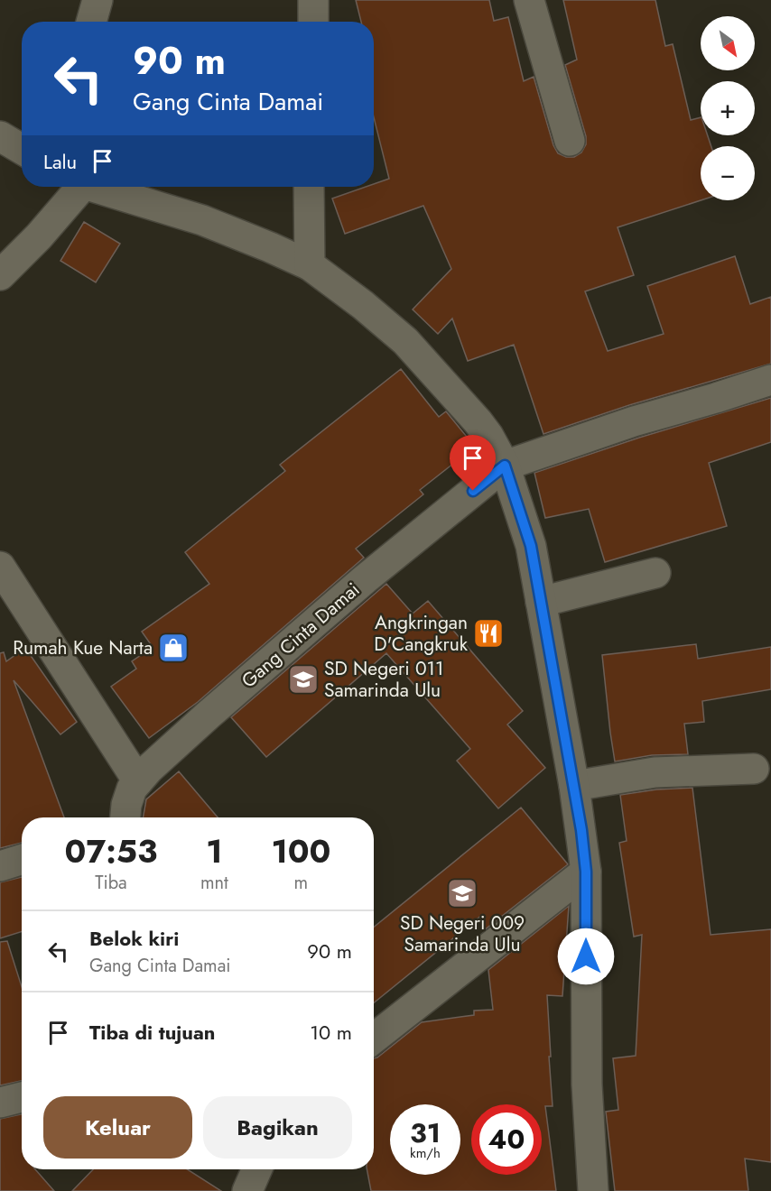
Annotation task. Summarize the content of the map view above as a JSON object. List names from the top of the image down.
{
  "streets": {
    "street": ["Gang Cinta Damai"]
  },
  "places": {
    "restaurant": ["Angkringan D'Cangkruk"],
    "shop": ["Rumah Kue Narta"],
    "school or university": ["SD Negeri 011 Samarinda Ulu", "SD Negeri 009 Samarinda Ulu"]
  },
  "north": "bottom right",
  "page": {
    "map_buttons": ["+", "−"],
    "turn": ["90 m", "Gang Cinta Damai"],
    "then": "Lalu",
    "eta": [
      "07:53",
      "Tiba",
      "1",
      "mnt",
      "100",
      "m"
    ],
    "list": [
      {
        "name": "Belok kiri",
        "note": "Gang Cinta Damai",
        "value": "90 m"
      },
      {
        "name": "Tiba di tujuan",
        "value": "10 m"
      }
    ],
    "buttons": ["Keluar", "Bagikan"],
    "speed": "31 km/h",
    "limit": "40"
  }
}
